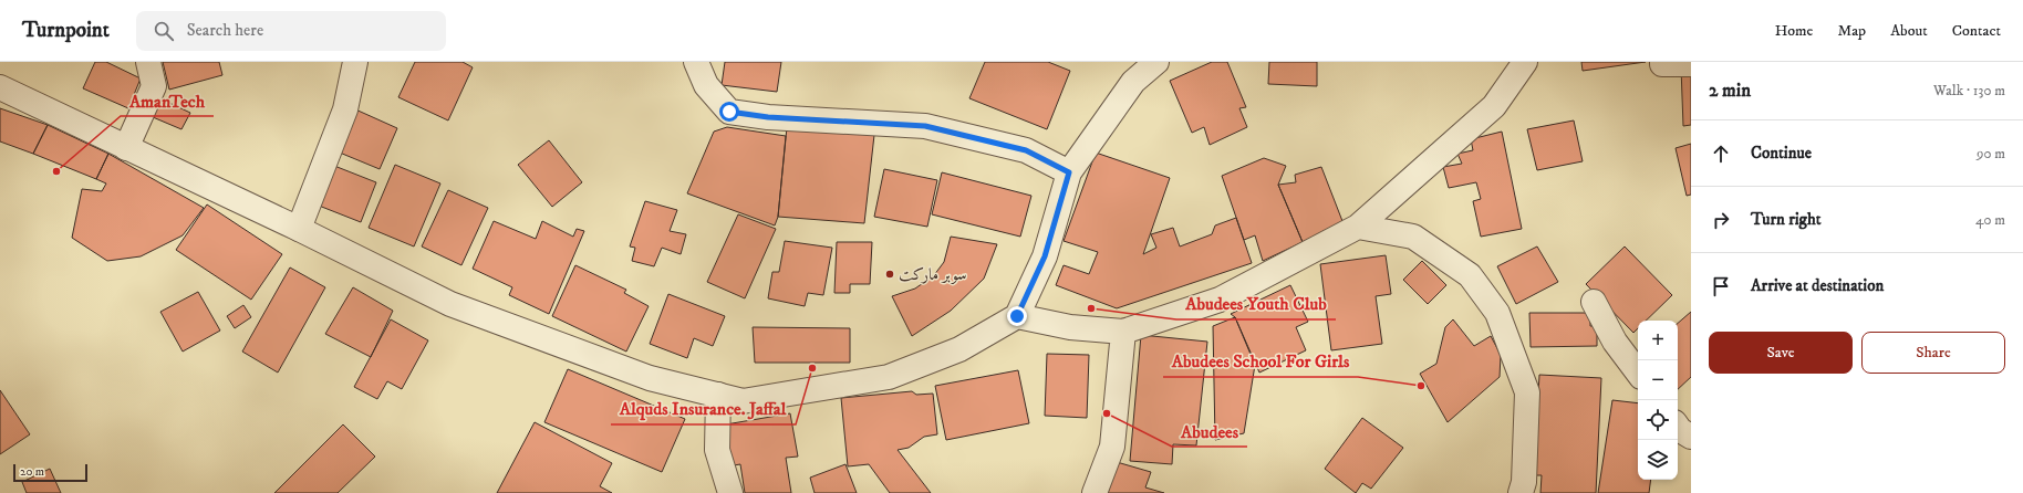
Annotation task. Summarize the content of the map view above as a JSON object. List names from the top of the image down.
{
  "places": [
    "AmanTech",
    "سوبر ماركت",
    "Abudees Youth Club",
    "Alquds Insurance. Jaffal",
    "Abudees School For Girls",
    "Abudees"
  ],
  "scale_bar": "20 m",
  "page": {
    "header": "Turnpoint",
    "search": "Search here",
    "nav": [
      "Home",
      "Map",
      "About",
      "Contact"
    ],
    "heading": ["2 min", "Walk · 130 m"],
    "list": [
      ["Continue", "90 m"],
      ["Turn right", "40 m"],
      "Arrive at destination"
    ],
    "buttons": ["Save", "Share"],
    "map_buttons": ["+", "−"],
    "scale": "20 m"
  }
}
